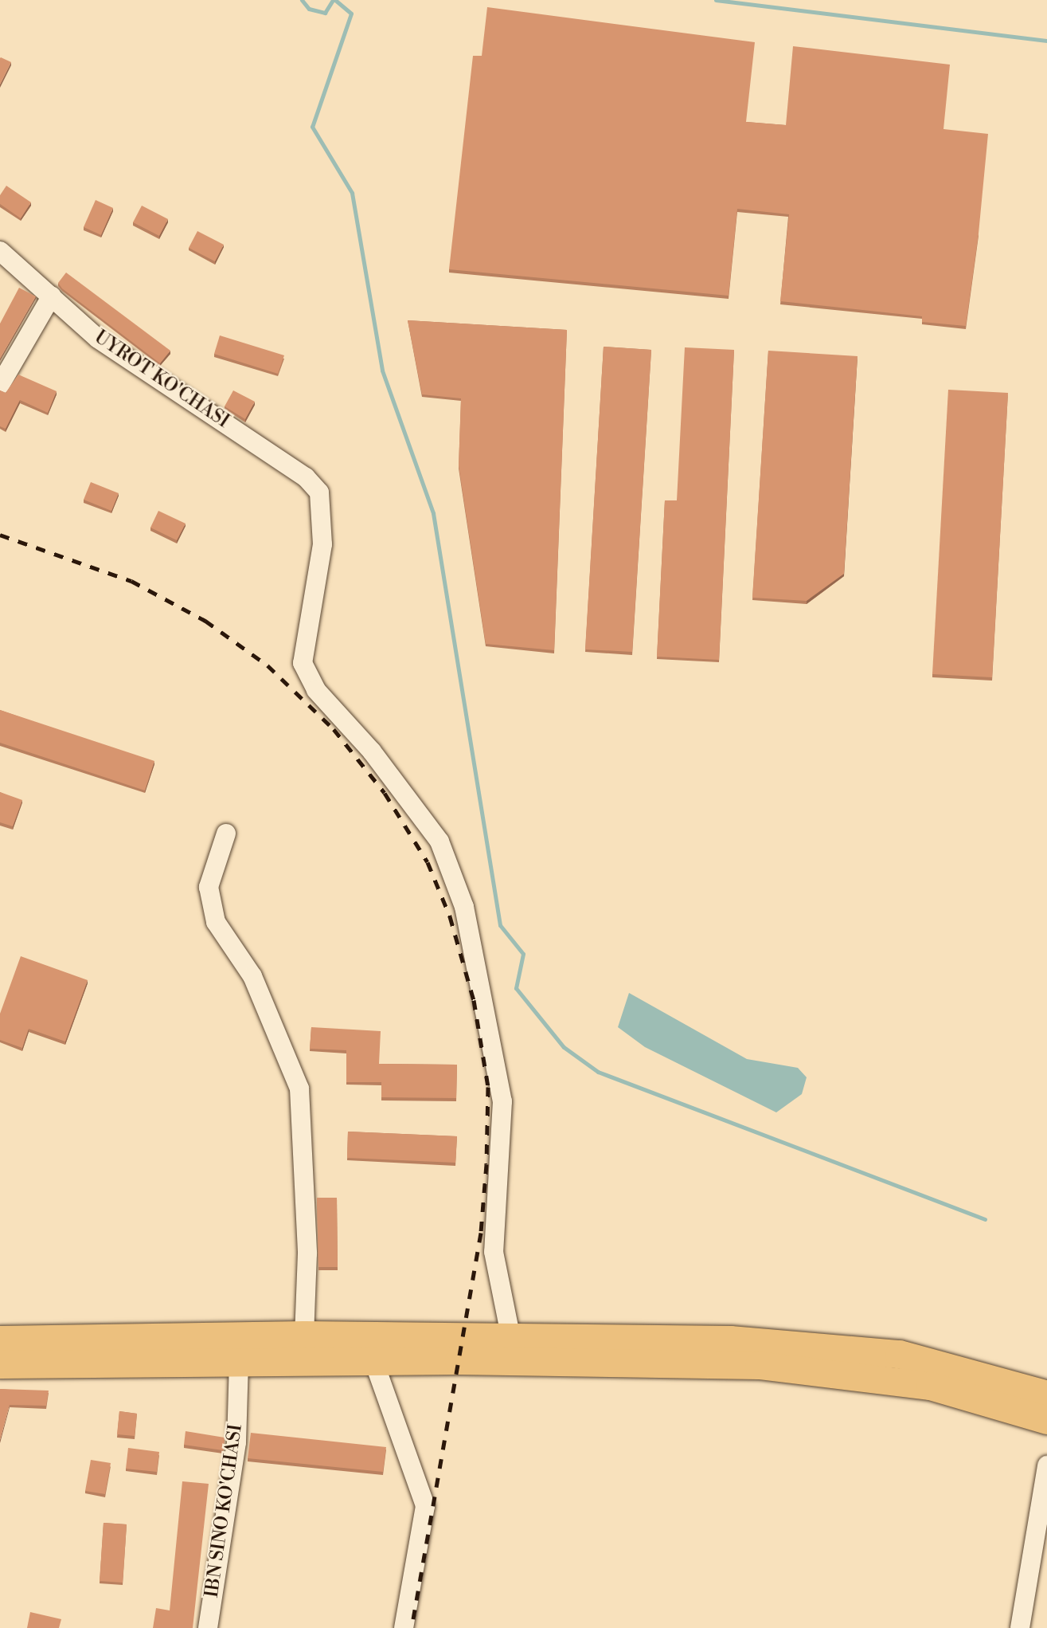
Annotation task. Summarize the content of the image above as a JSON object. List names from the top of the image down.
{
  "streets": {
    "street": ["UYROT KO'CHASI", "IBN SINO KO'CHASI"]
  }
}
